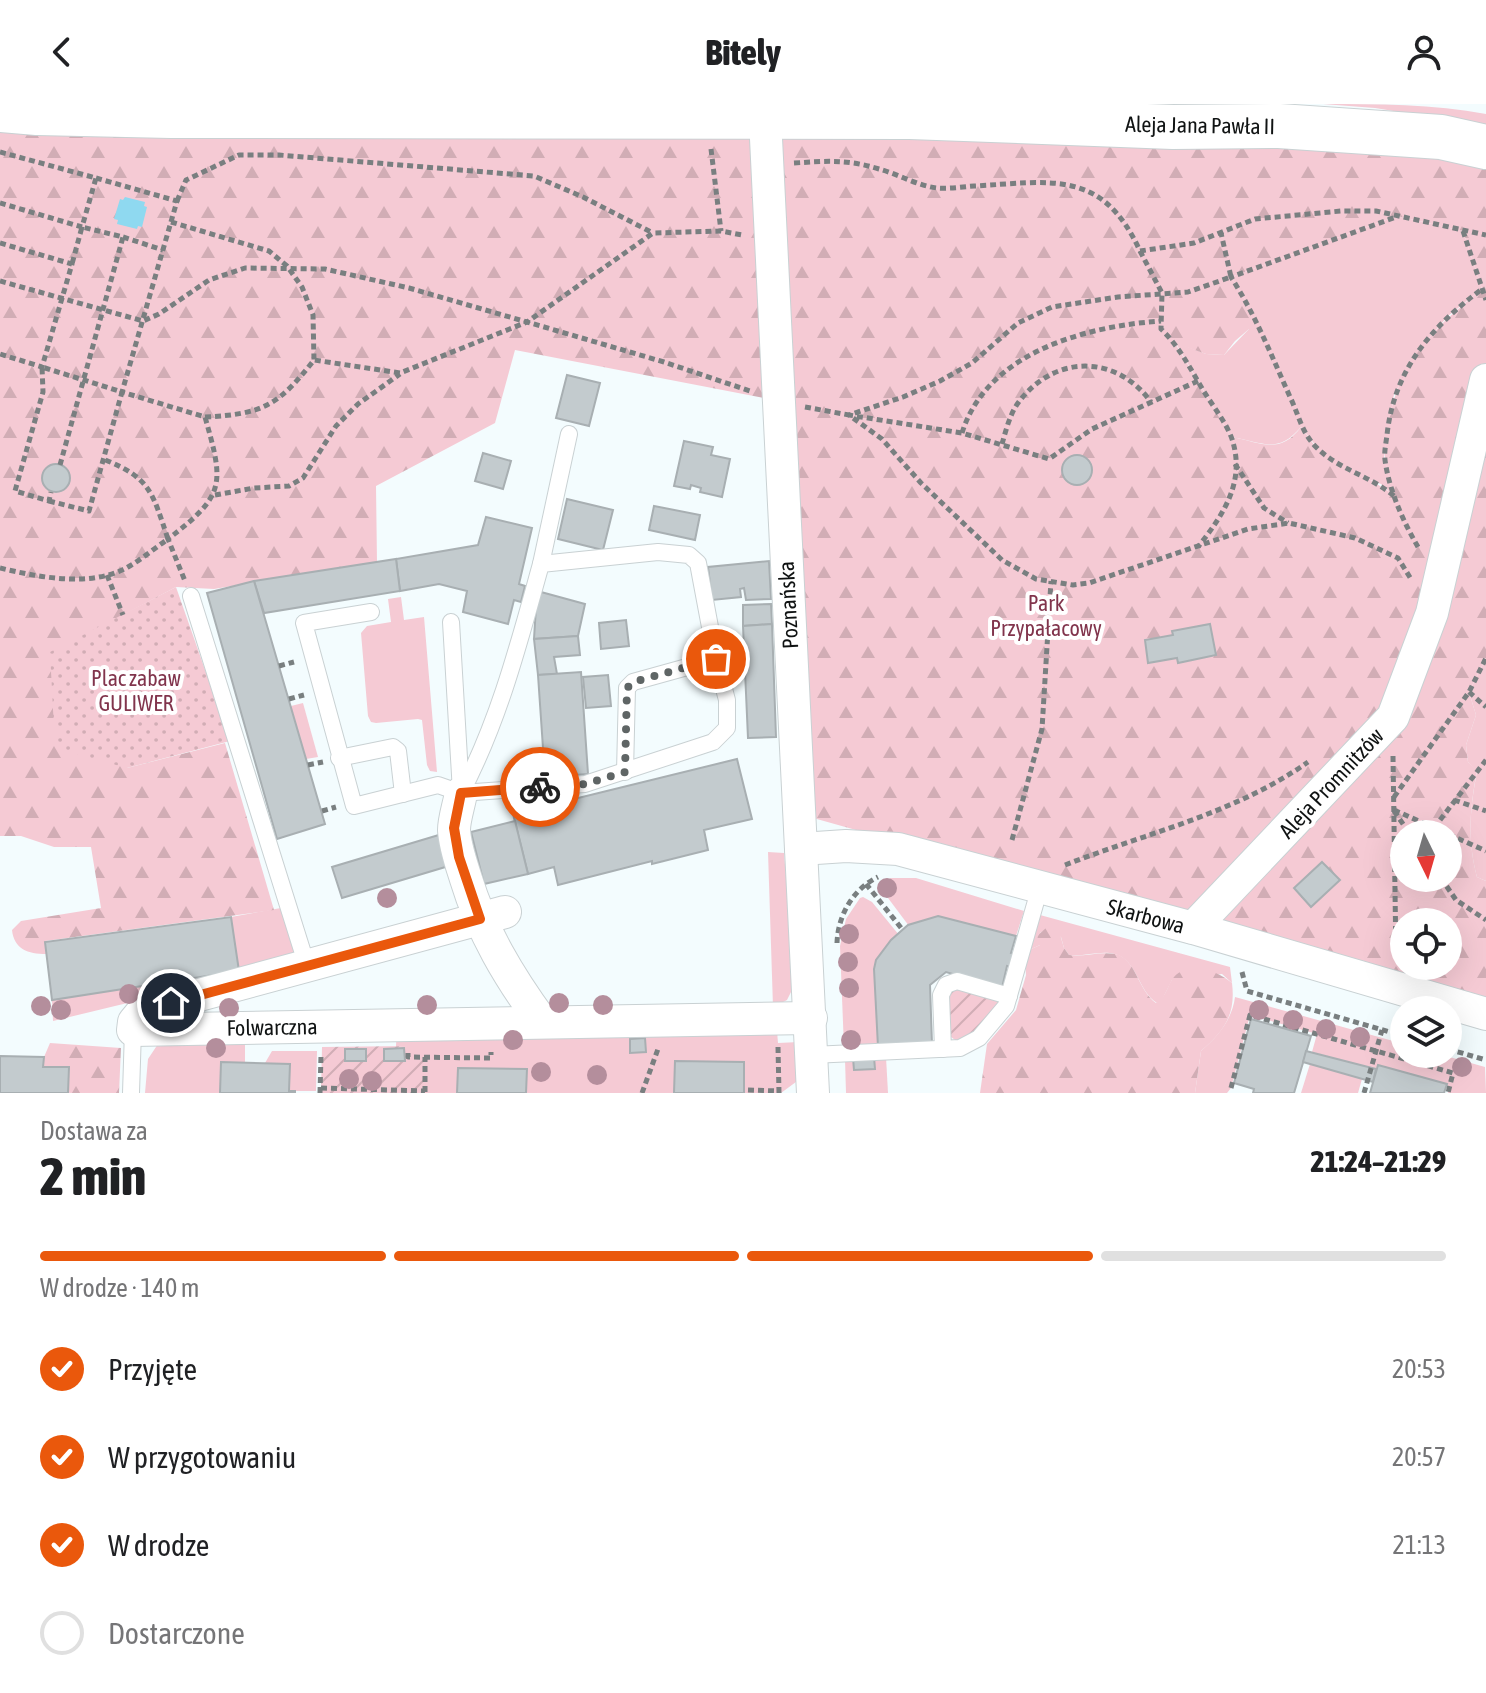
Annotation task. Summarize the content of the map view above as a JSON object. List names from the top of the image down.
{
  "streets": {
    "street": [
      "Aleja Jana Pawła II",
      "Poznańska",
      "Aleja Promnitzów",
      "Skarbowa",
      "Folwarczna"
    ]
  },
  "crossings": [
    ["Aleja Jana Pawła II", "Poznańska"],
    ["Poznańska", "Skarbowa"],
    ["Poznańska", "Folwarczna"],
    ["Aleja Promnitzów", "Skarbowa"]
  ],
  "parks": ["Park Przypałacowy", "Plac zabaw GULIWER"],
  "north": "bottom",
  "page": {
    "header": "Bitely",
    "heading": ["2 min", "Dostawa za", "21:24–21:29"],
    "bar": "W drodze · 140 m",
    "list": [
      ["Przyjęte", "20:53"],
      ["W przygotowaniu", "20:57"],
      ["W drodze", "21:13"],
      "Dostarczone"
    ]
  }
}
